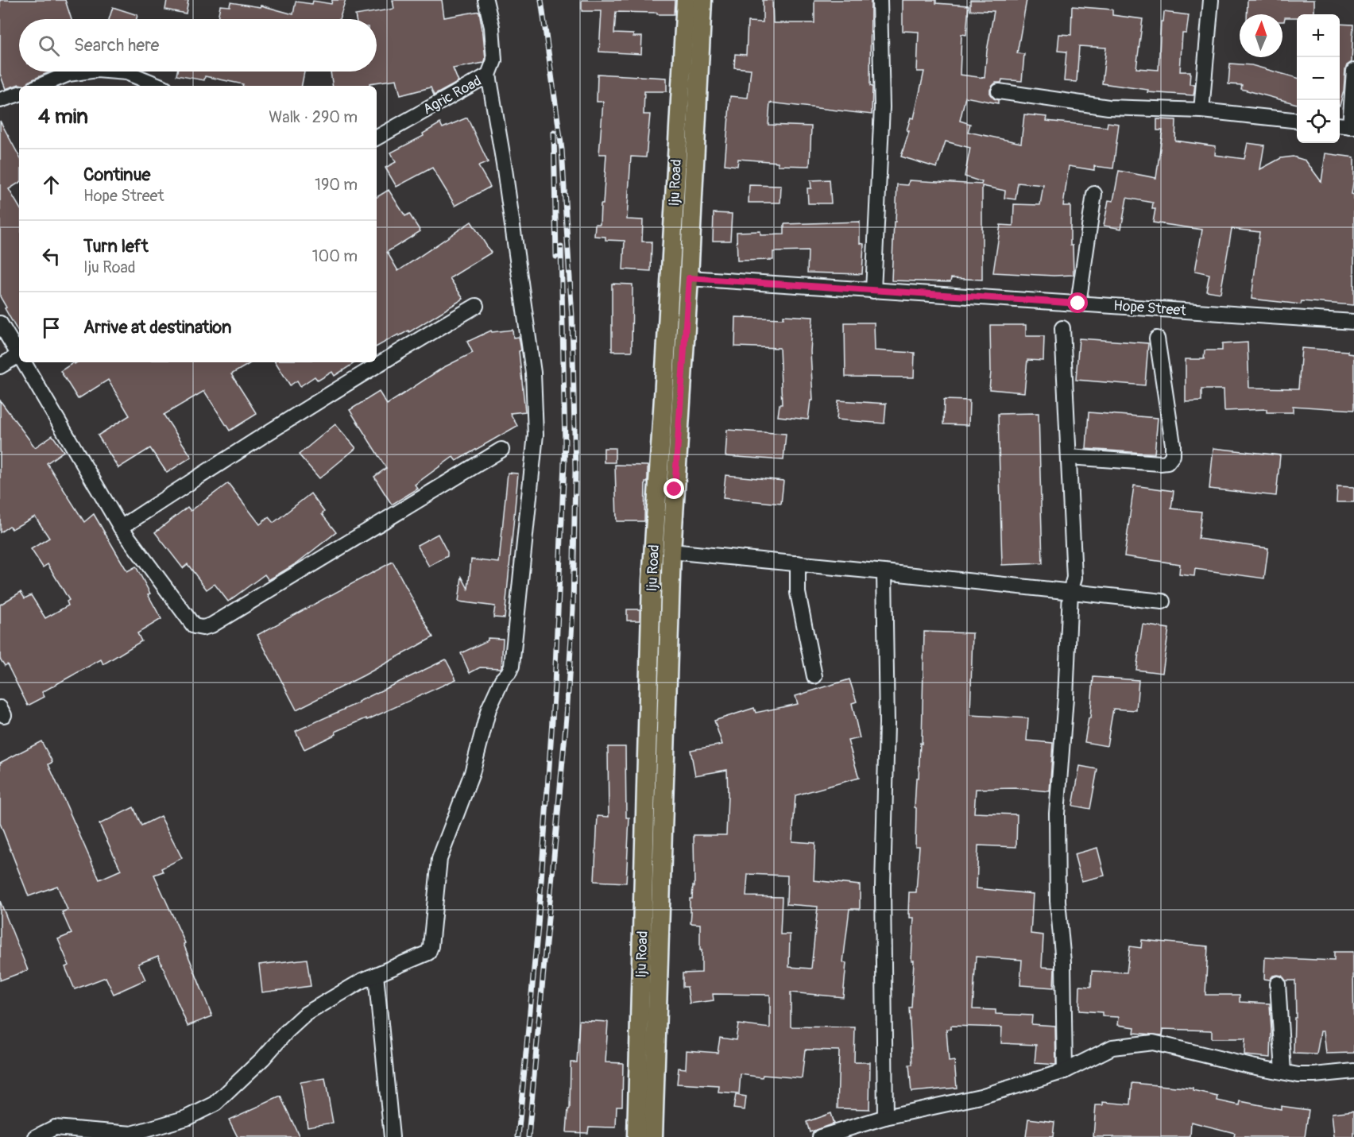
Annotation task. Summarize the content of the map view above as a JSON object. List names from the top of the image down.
{
  "streets": {
    "main road": ["Iju Road"],
    "street": ["Agric Road", "Hope Street"]
  },
  "crossings": [
    ["Iju Road", "Hope Street"]
  ],
  "north": "top",
  "page": {
    "map_buttons": ["+", "−"],
    "search": "Search here",
    "heading": ["4 min", "Walk · 290 m"],
    "list": [
      ["Continue", "Hope Street", "190 m"],
      ["Turn left", "Iju Road", "100 m"],
      "Arrive at destination"
    ]
  }
}
